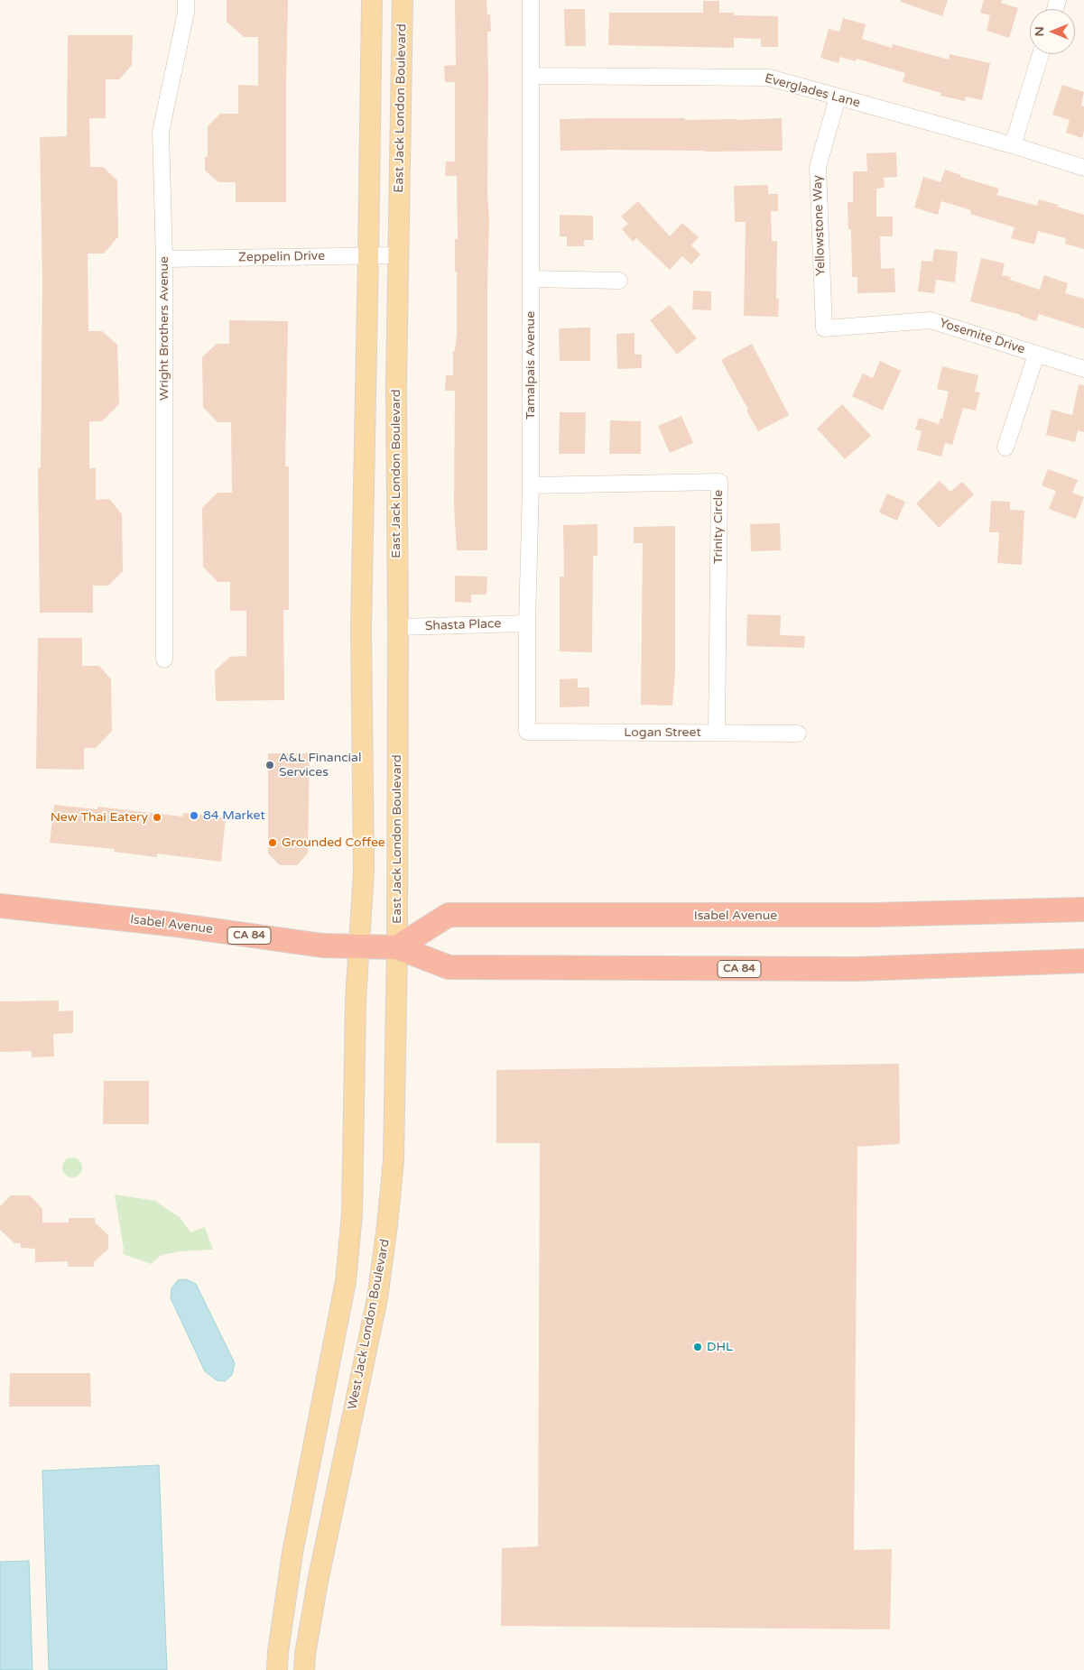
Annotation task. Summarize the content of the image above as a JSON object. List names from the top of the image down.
{
  "streets": {
    "highway": ["Isabel Avenue", "CA 84"],
    "main road": ["East Jack London Boulevard", "West Jack London Boulevard"],
    "street": [
      "Everglades Lane",
      "Yellowstone Way",
      "Zeppelin Drive",
      "Wright Brothers Avenue",
      "Yosemite Drive",
      "Tamalpais Avenue",
      "Trinity Circle",
      "Shasta Place",
      "Logan Street"
    ]
  },
  "crossings": [
    ["Everglades Lane", "Yellowstone Way"],
    ["Everglades Lane", "Tamalpais Avenue"],
    ["East Jack London Boulevard", "Zeppelin Drive"],
    ["East Jack London Boulevard", "Shasta Place"],
    ["East Jack London Boulevard", "Isabel Avenue"],
    ["East Jack London Boulevard", "West Jack London Boulevard"],
    ["Yellowstone Way", "Yosemite Drive"],
    ["Zeppelin Drive", "Wright Brothers Avenue"],
    ["Tamalpais Avenue", "Trinity Circle"],
    ["Tamalpais Avenue", "Shasta Place"],
    ["Tamalpais Avenue", "Logan Street"],
    ["Trinity Circle", "Logan Street"],
    ["Isabel Avenue", "West Jack London Boulevard"]
  ],
  "places": [
    "A&L Financial Services",
    "84 Market",
    "New Thai Eatery",
    "Grounded Coffee",
    "DHL"
  ],
  "north": "left"
}
